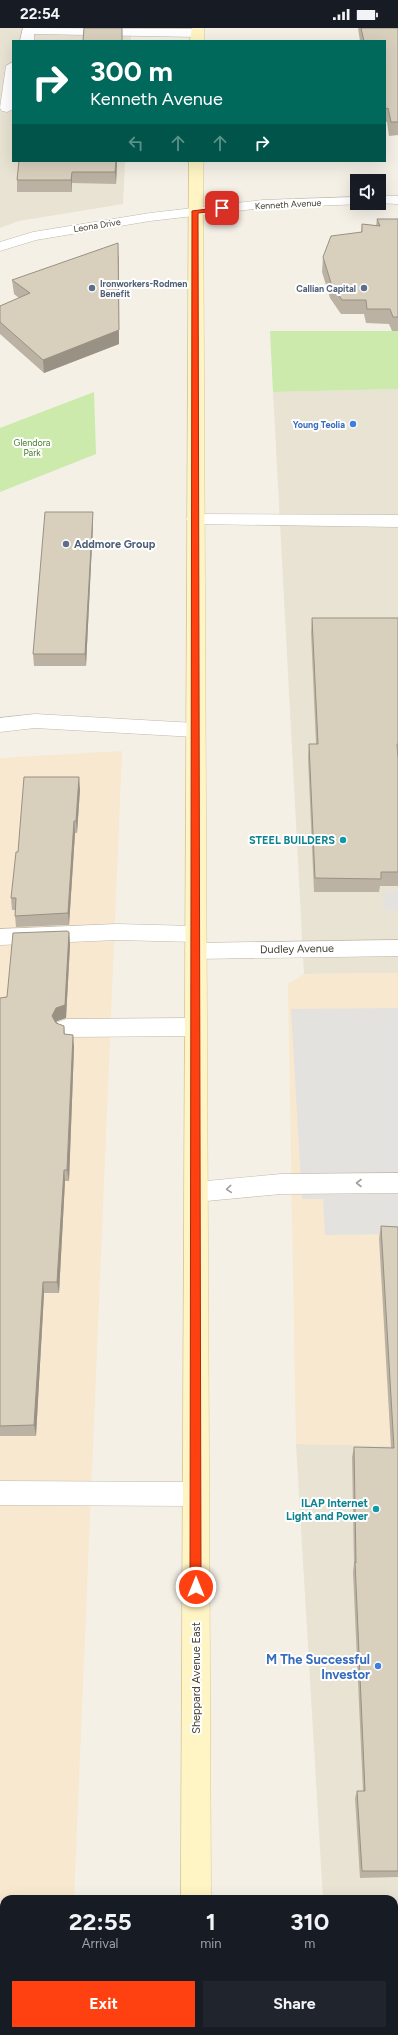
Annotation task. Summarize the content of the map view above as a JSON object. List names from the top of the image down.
{
  "streets": {
    "main road": ["Sheppard Avenue East"],
    "street": ["Kenneth Avenue", "Leona Drive", "Dudley Avenue"]
  },
  "crossings": [
    ["Kenneth Avenue", "Leona Drive"],
    ["Kenneth Avenue", "Sheppard Avenue East"],
    ["Leona Drive", "Sheppard Avenue East"],
    ["Dudley Avenue", "Sheppard Avenue East"]
  ],
  "parks": ["Glendora Park"],
  "places": [
    "Ironworkers-Rodmen Benefit",
    "Callian Capital",
    "Young Teolia",
    "Addmore Group",
    "STEEL BUILDERS",
    "ILAP Internet Light and Power",
    "M The Successful Investor"
  ],
  "page": {
    "status": "22:54",
    "turn": ["300 m", "Kenneth Avenue"],
    "eta": [
      "22:55",
      "Arrival",
      "1",
      "min",
      "310",
      "m"
    ],
    "buttons": ["Exit", "Share"]
  }
}
